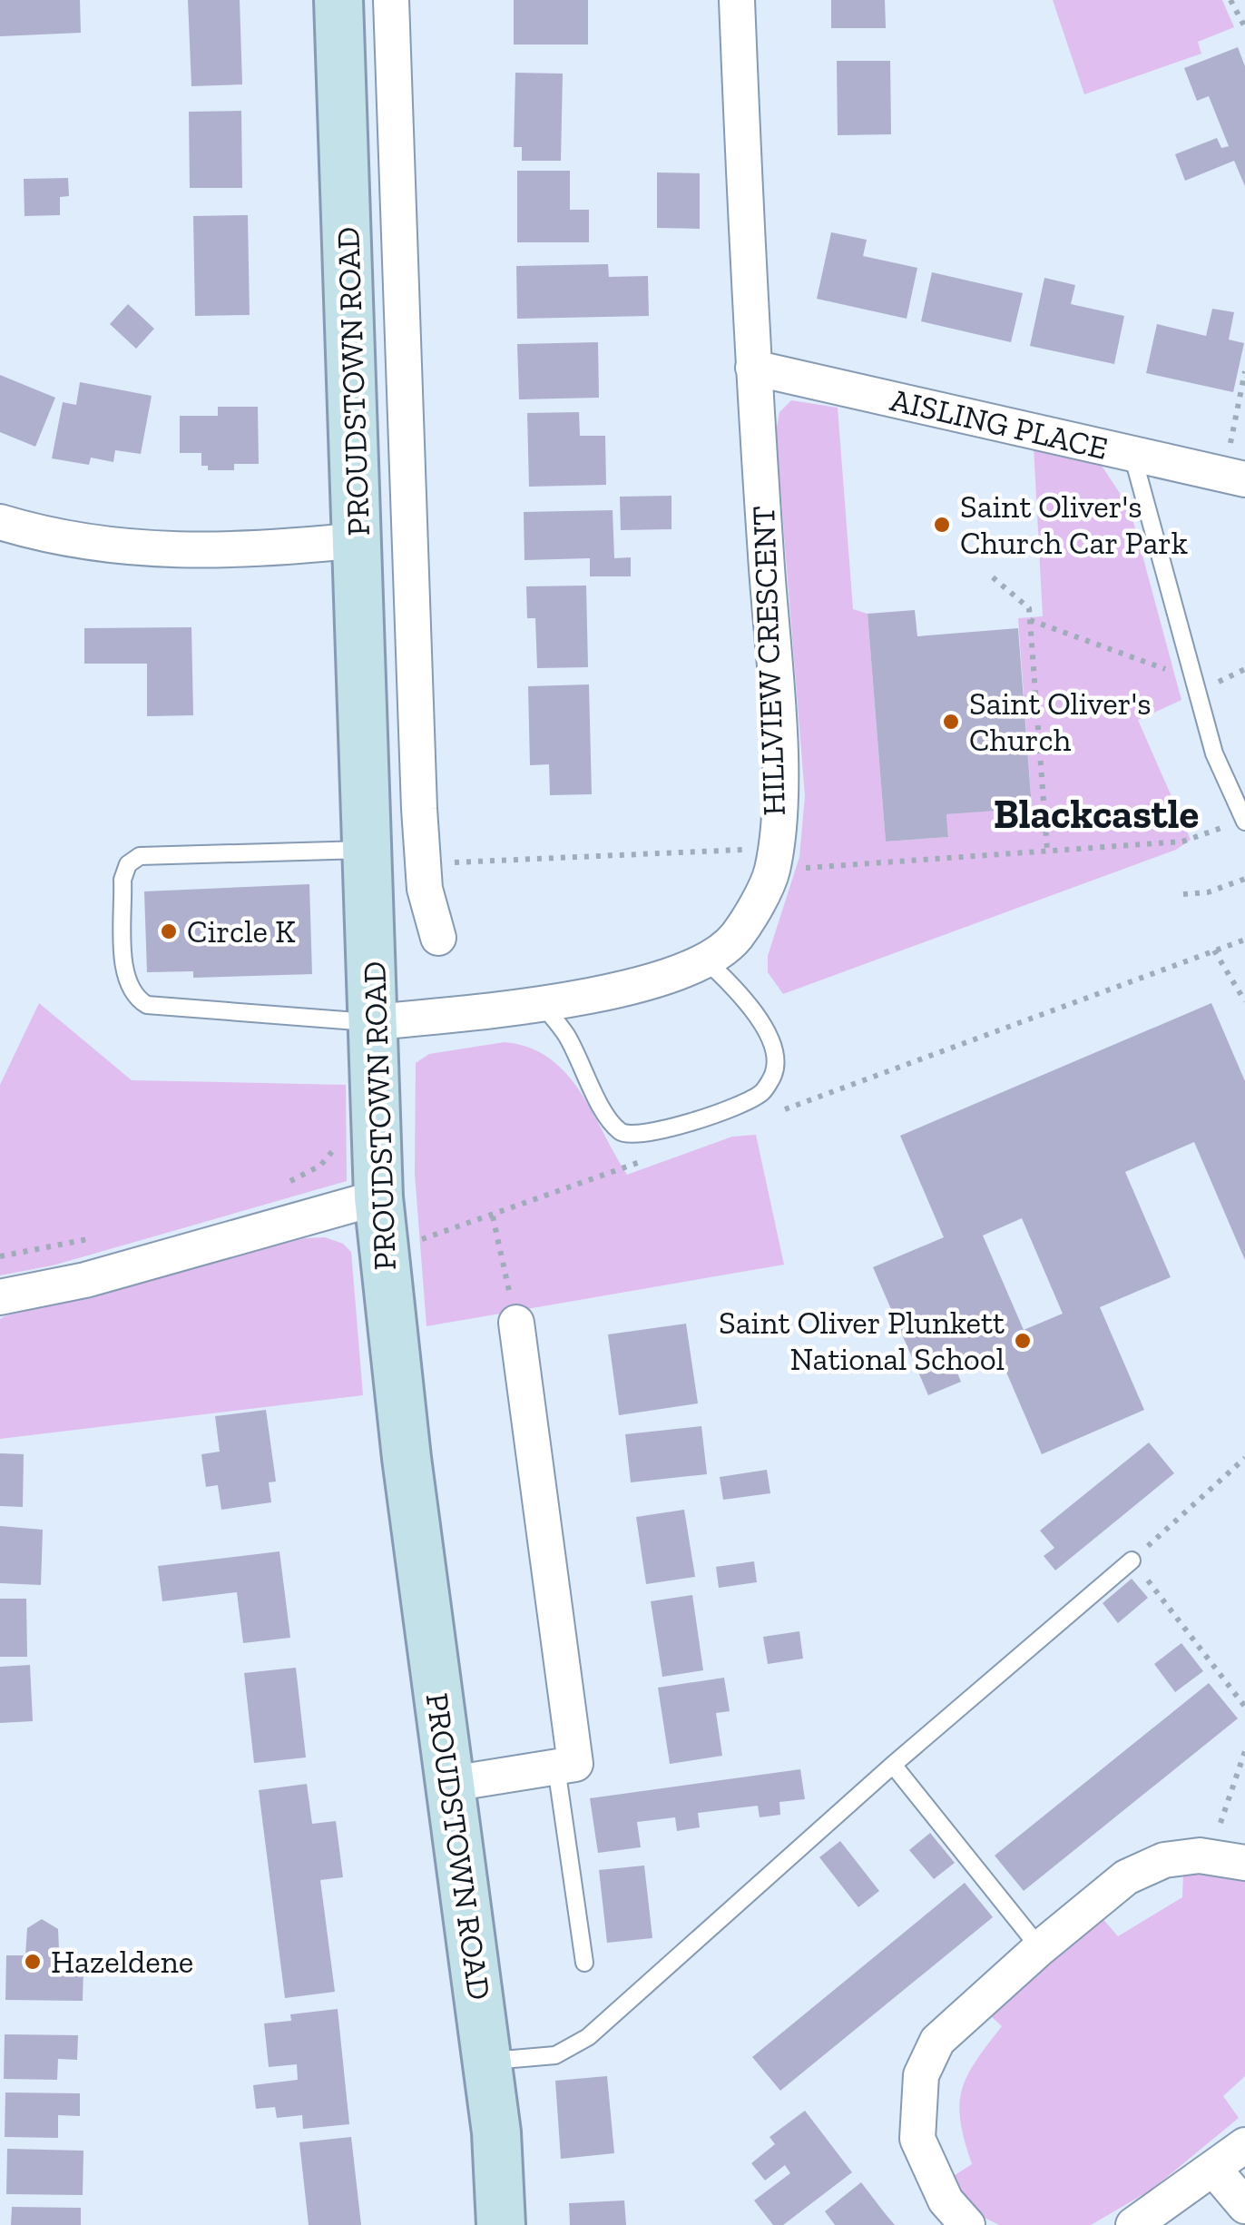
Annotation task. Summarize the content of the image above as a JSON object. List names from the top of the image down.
{
  "streets": {
    "main road": ["PROUDSTOWN ROAD"],
    "street": ["AISLING PLACE", "HILLVIEW CRESCENT"]
  },
  "crossings": [
    ["PROUDSTOWN ROAD", "HILLVIEW CRESCENT"],
    ["AISLING PLACE", "HILLVIEW CRESCENT"]
  ],
  "districts": ["Blackcastle"],
  "places": [
    "Saint Oliver's Church Car Park",
    "Saint Oliver's Church",
    "Circle K",
    "Saint Oliver Plunkett National School",
    "Hazeldene"
  ]
}
